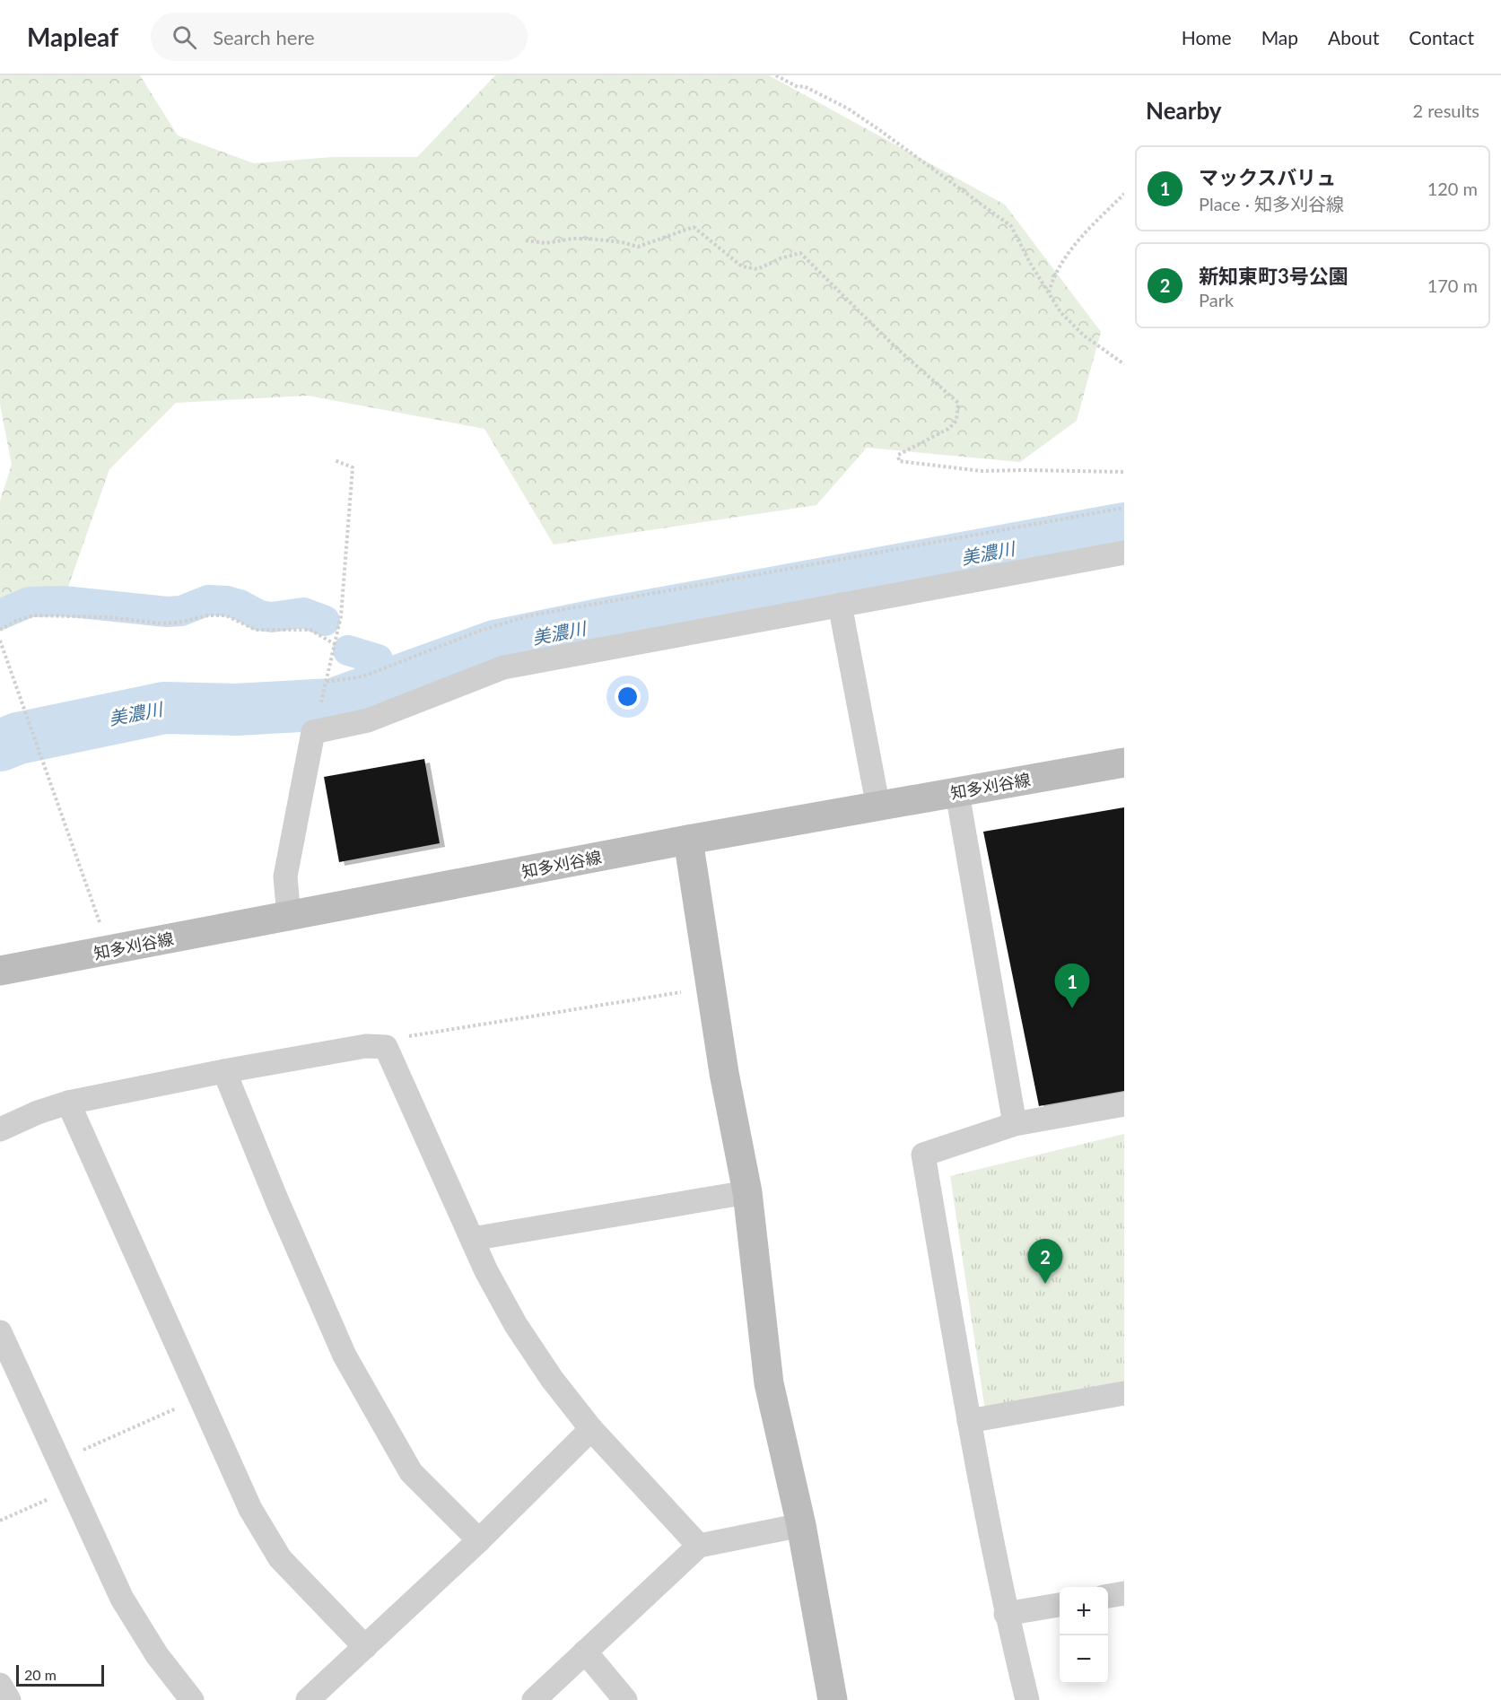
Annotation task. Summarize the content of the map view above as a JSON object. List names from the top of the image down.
{
  "streets": {
    "street": ["知多刈谷線"]
  },
  "water": ["美濃川"],
  "scale_bar": "20 m",
  "page": {
    "header": "Mapleaf",
    "search": "Search here",
    "nav": [
      "Home",
      "Map",
      "About",
      "Contact"
    ],
    "heading": ["Nearby", "2 results"],
    "list": [
      {
        "mark": "1",
        "name": "マックスバリュ",
        "note": "Place · 知多刈谷線",
        "value": "120 m"
      },
      {
        "mark": "2",
        "name": "新知東町3号公園",
        "note": "Park",
        "value": "170 m"
      }
    ],
    "pins": ["1", "2"],
    "map_buttons": ["+", "−"],
    "scale": "20 m"
  }
}
